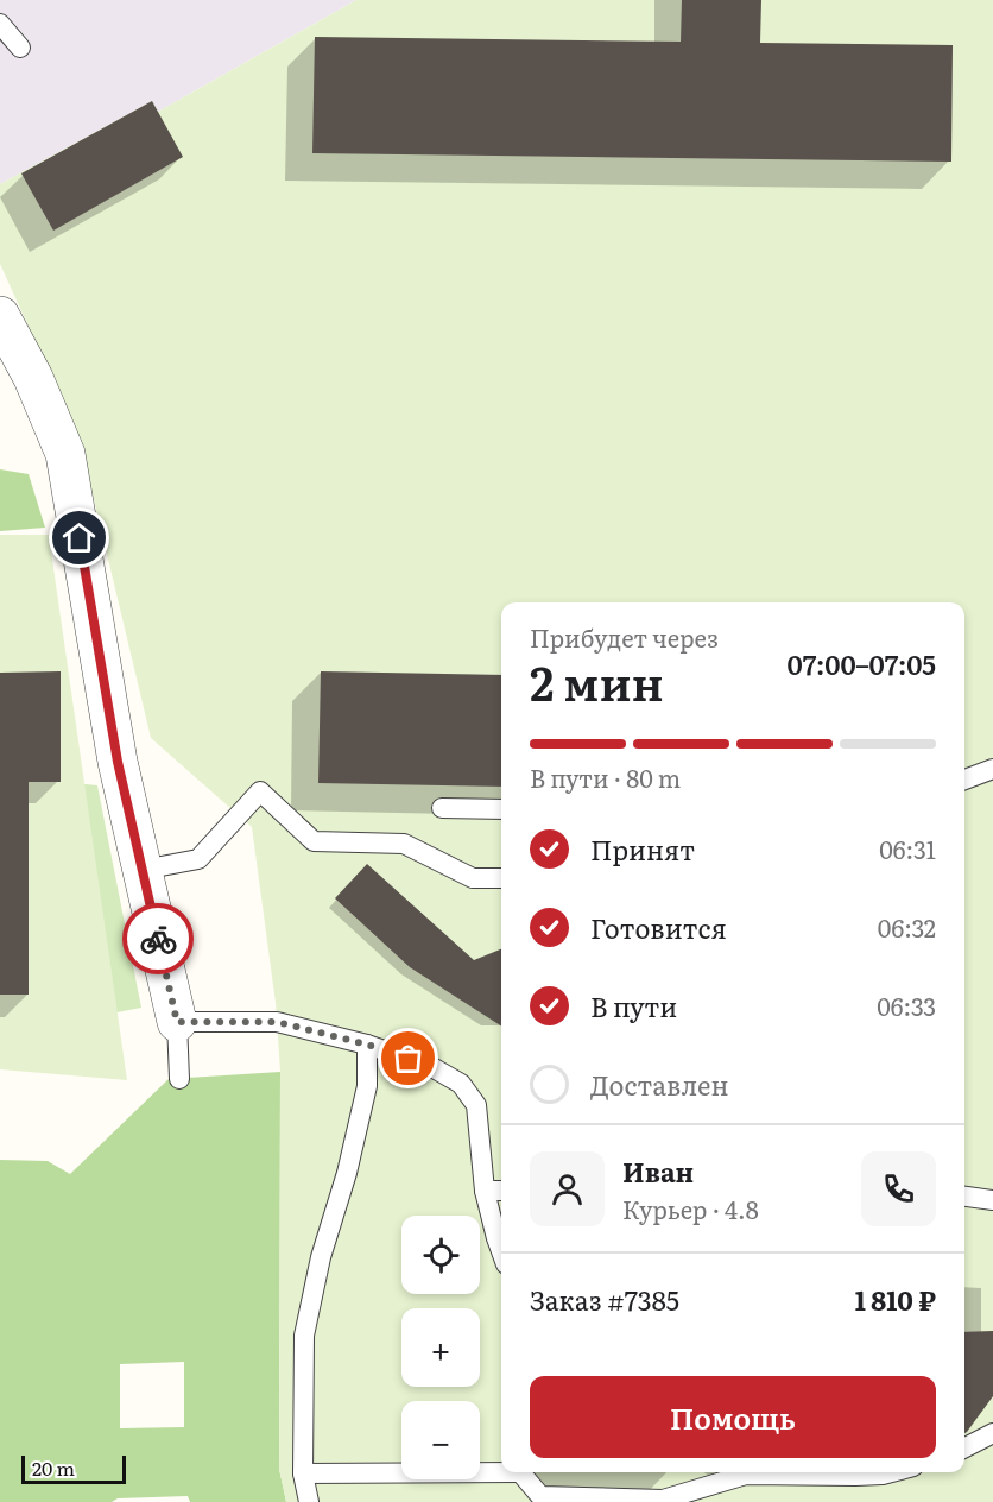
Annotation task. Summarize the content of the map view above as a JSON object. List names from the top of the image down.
{
  "scale_bar": "20 m",
  "page": {
    "heading": ["2 мин", "Прибудет через", "07:00–07:05"],
    "panel": [
      "Иван",
      "Курьер · 4.8",
      "Заказ #7385",
      "1 810 ₽"
    ],
    "bar": "В пути · 80 m",
    "list": [
      ["Принят", "06:31"],
      ["Готовится", "06:32"],
      ["В пути", "06:33"],
      "Доставлен"
    ],
    "map_buttons": ["+", "−"],
    "buttons": "Помощь",
    "scale": "20 m"
  }
}
